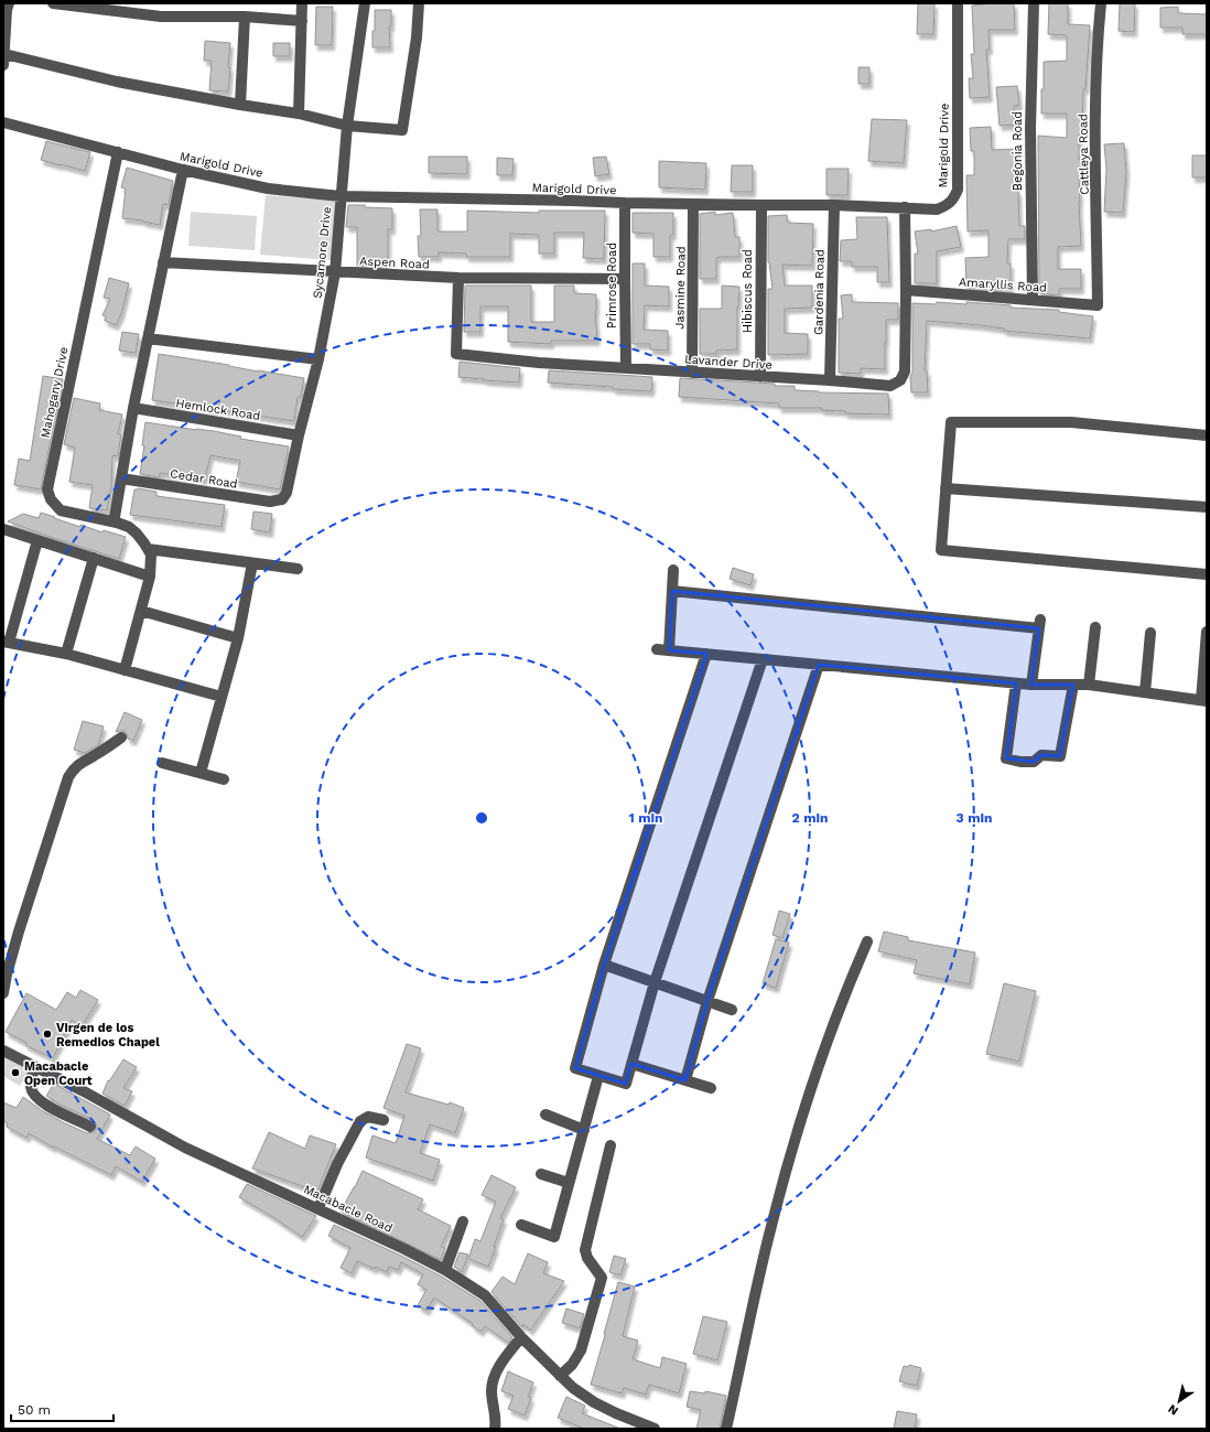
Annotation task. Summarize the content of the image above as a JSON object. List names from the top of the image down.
{
  "streets": {
    "street": [
      "Marigold Drive",
      "Begonia Road",
      "Cattleya Road",
      "Sycamore Drive",
      "Aspen Road",
      "Amaryllis Road",
      "Primrose Road",
      "Jasmine Road",
      "Hibiscus Road",
      "Gardenia Road",
      "Lavander Drive",
      "Mahogany Drive",
      "Hemlock Road",
      "Cedar Road",
      "Macabacle Road"
    ]
  },
  "crossings": [
    ["Marigold Drive", "Sycamore Drive"],
    ["Marigold Drive", "Primrose Road"],
    ["Marigold Drive", "Jasmine Road"],
    ["Marigold Drive", "Hibiscus Road"],
    ["Marigold Drive", "Gardenia Road"],
    ["Marigold Drive", "Lavander Drive"],
    ["Marigold Drive", "Mahogany Drive"],
    ["Begonia Road", "Amaryllis Road"],
    ["Cattleya Road", "Amaryllis Road"],
    ["Sycamore Drive", "Aspen Road"],
    ["Sycamore Drive", "Hemlock Road"],
    ["Sycamore Drive", "Cedar Road"],
    ["Aspen Road", "Primrose Road"],
    ["Aspen Road", "Lavander Drive"],
    ["Amaryllis Road", "Lavander Drive"],
    ["Primrose Road", "Lavander Drive"],
    ["Jasmine Road", "Lavander Drive"],
    ["Hibiscus Road", "Lavander Drive"],
    ["Gardenia Road", "Lavander Drive"]
  ],
  "places": ["Virgen de los Remedios Chapel", "Macabacle Open Court"],
  "scale_bar": "50 m",
  "north": "bottom left",
  "rings": ["1 min", "2 min", "3 min"]
}
